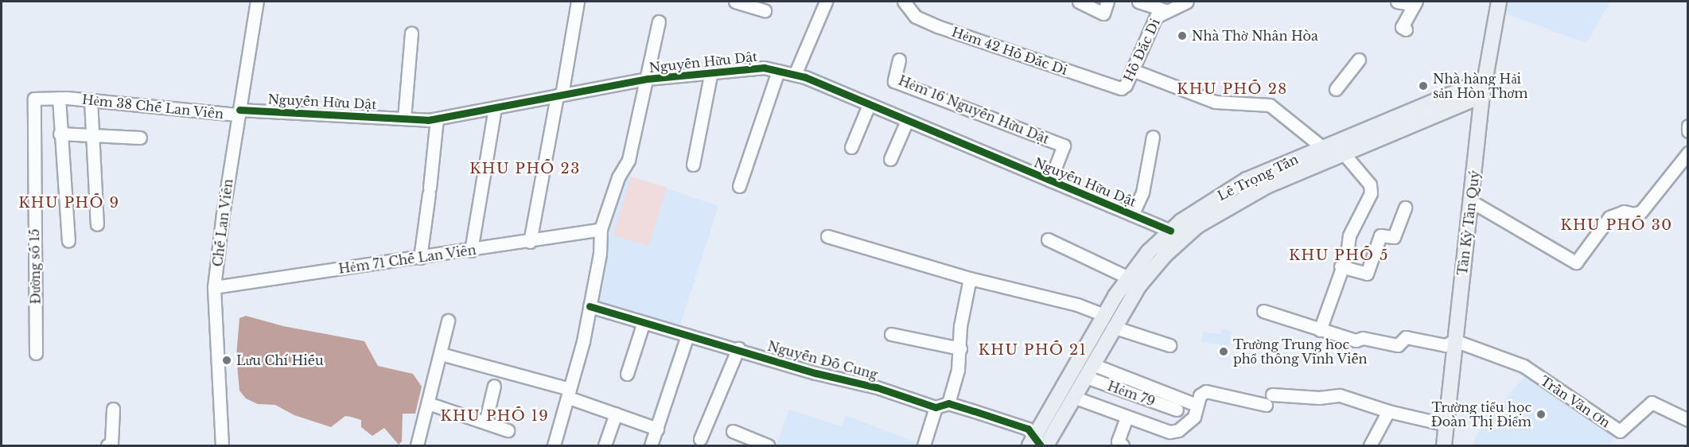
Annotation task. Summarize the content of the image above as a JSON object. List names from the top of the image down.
{
  "streets": {
    "main road": ["Lê Trọng Tấn", "Tân Kỳ Tân Quý"],
    "street": [
      "Hồ Đắc Di",
      "Hẻm 42 Hồ Đắc Di",
      "Nguyễn Hữu Dật",
      "Hẻm 38 Chế Lan Viên",
      "Hẻm 16 Nguyễn Hữu Dật",
      "Chế Lan Viên",
      "Hẻm 71 Chế Lan Viên",
      "Đường số 15",
      "Nguyễn Đỗ Cung",
      "Hẻm 79",
      "Trần Văn Ơn"
    ]
  },
  "crossings": [
    ["Hồ Đắc Di", "Hẻm 42 Hồ Đắc Di"],
    ["Nguyễn Hữu Dật", "Hẻm 38 Chế Lan Viên"],
    ["Nguyễn Hữu Dật", "Hẻm 16 Nguyễn Hữu Dật"],
    ["Nguyễn Hữu Dật", "Lê Trọng Tấn"],
    ["Nguyễn Hữu Dật", "Chế Lan Viên"],
    ["Hẻm 38 Chế Lan Viên", "Chế Lan Viên"],
    ["Hẻm 38 Chế Lan Viên", "Đường số 15"],
    ["Lê Trọng Tấn", "Tân Kỳ Tân Quý"],
    ["Lê Trọng Tấn", "Hẻm 79"],
    ["Chế Lan Viên", "Hẻm 71 Chế Lan Viên"],
    ["Tân Kỳ Tân Quý", "Trần Văn Ơn"]
  ],
  "districts": [
    "KHU PHỐ 28",
    "KHU PHỐ 23",
    "KHU PHỐ 9",
    "KHU PHỐ 30",
    "KHU PHỐ 5",
    "KHU PHỐ 21",
    "KHU PHỐ 19"
  ],
  "places": [
    "Nhà Thờ Nhân Hòa",
    "Nhà hàng Hải sản Hòn Thơm",
    "Trường Trung học phổ thông Vĩnh Viễn",
    "Lưu Chí Hiếu",
    "Trường tiểu học Đoàn Thị Điểm"
  ]
}
